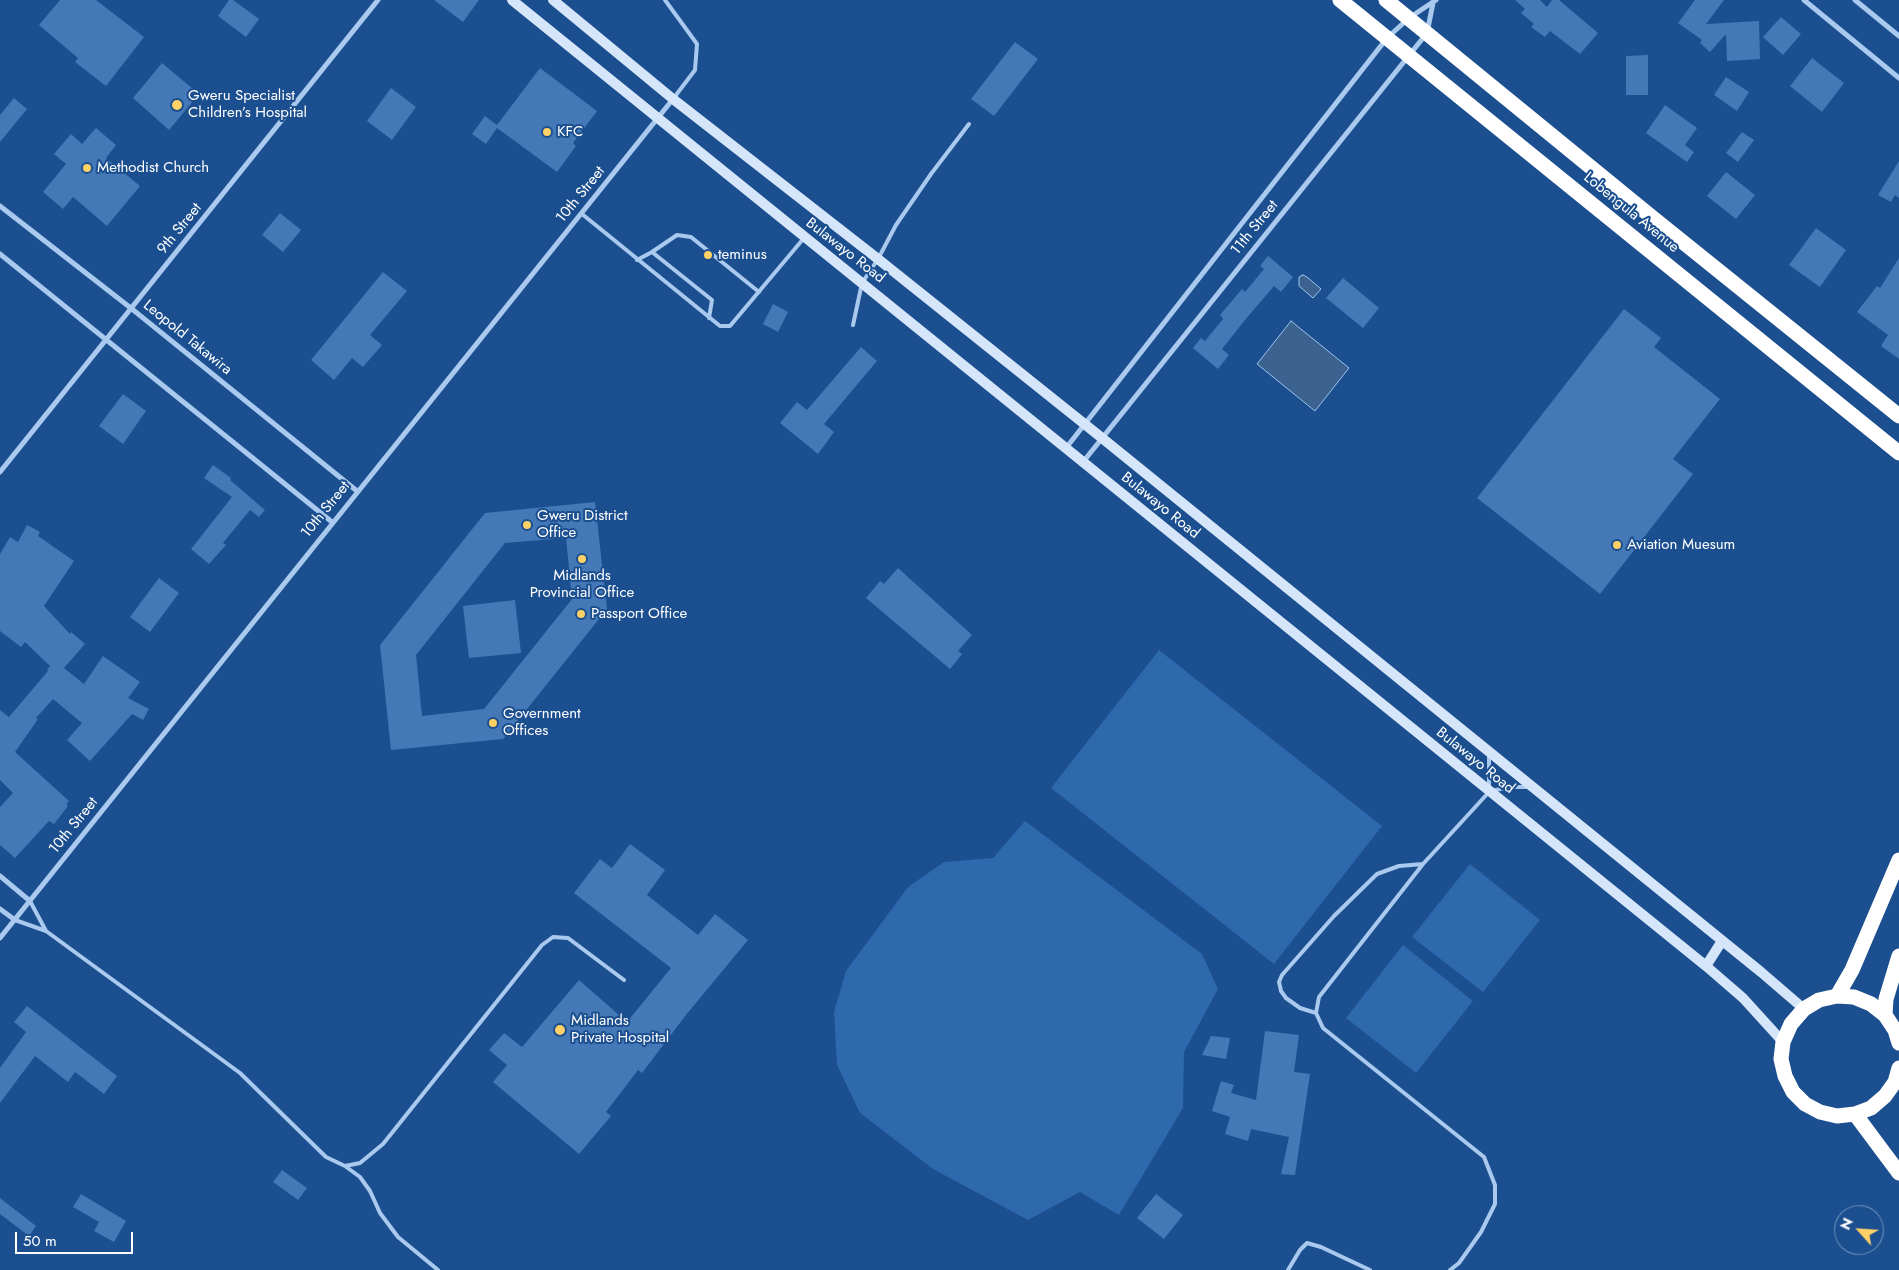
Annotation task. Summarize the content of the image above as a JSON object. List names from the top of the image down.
{
  "streets": {
    "highway": ["Lobengula Avenue"],
    "street": [
      "10th Street",
      "11th Street",
      "9th Street",
      "Bulawayo Road",
      "Leopold Takawira"
    ]
  },
  "crossings": [
    ["10th Street", "Bulawayo Road"],
    ["10th Street", "Leopold Takawira"],
    ["Lobengula Avenue", "11th Street"],
    ["11th Street", "Bulawayo Road"],
    ["9th Street", "Leopold Takawira"]
  ],
  "places": [
    "Gweru Specialist Children’s Hospital",
    "KFC",
    "Methodist Church",
    "teminus",
    "Gweru District Office",
    "Aviation Muesum",
    "Midlands Provincial Office",
    "Passport Office",
    "Government Offices",
    "Midlands Private Hospital"
  ],
  "scale_bar": "50 m",
  "north": "top left"
}
